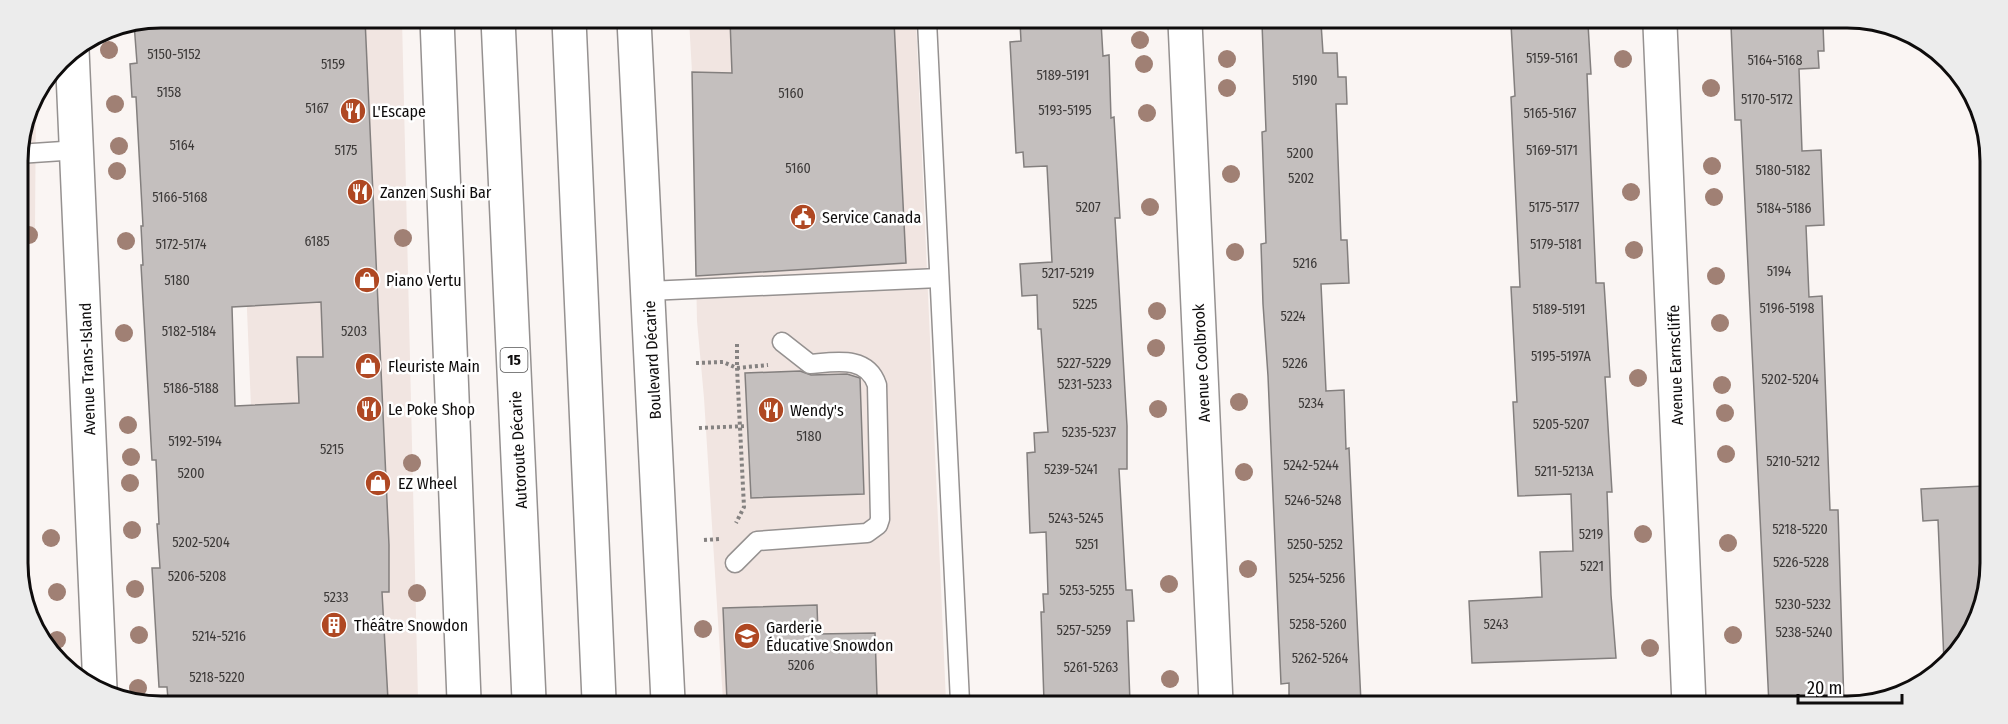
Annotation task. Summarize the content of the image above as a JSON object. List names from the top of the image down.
{
  "streets": {
    "main road": [
      "15",
      "Boulevard Décarie",
      "Avenue Coolbrook",
      "Avenue Earnscliffe",
      "Avenue Trans-Island",
      "Autoroute Décarie"
    ]
  },
  "places": {
    "restaurant": [
      "L'Escape",
      "Zanzen Sushi Bar",
      "Le Poke Shop",
      "Wendy's"
    ],
    "public building": ["Service Canada"],
    "shop": ["Piano Vertu", "Fleuriste Main", "EZ Wheel"],
    "building": ["Théâtre Snowdon"],
    "school or university": ["Garderie Éducative Snowdon"]
  },
  "house_numbers": [
    "5150-5152",
    "5159-5161",
    "5164-5168",
    "5159",
    "5189-5191",
    "5190",
    "5158",
    "5160",
    "5170-5172",
    "5167",
    "5193-5195",
    "5165-5167",
    "5164",
    "5175",
    "5169-5171",
    "5200",
    "5160",
    "5180-5182",
    "5202",
    "5166-5168",
    "5207",
    "5175-5177",
    "5184-5186",
    "6185",
    "5172-5174",
    "5179-5181",
    "5216",
    "5194",
    "5217-5219",
    "5180",
    "5225",
    "5196-5198",
    "5189-5191",
    "5224",
    "5182-5184",
    "5203",
    "5195-5197A",
    "5227-5229",
    "5226",
    "5202-5204",
    "5231-5233",
    "5186-5188",
    "5234",
    "5205-5207",
    "5235-5237",
    "5180",
    "5192-5194",
    "5215",
    "5210-5212",
    "5242-5244",
    "5239-5241",
    "5211-5213A",
    "5200",
    "5246-5248",
    "5243-5245",
    "5218-5220",
    "5219",
    "5202-5204",
    "5251",
    "5250-5252",
    "5226-5228",
    "5221",
    "5206-5208",
    "5254-5256",
    "5253-5255",
    "5233",
    "5230-5232",
    "5258-5260",
    "5243",
    "5257-5259",
    "5238-5240",
    "5214-5216",
    "5262-5264",
    "5206",
    "5261-5263",
    "5218-5220"
  ],
  "scale_bar": "20 m"
}
